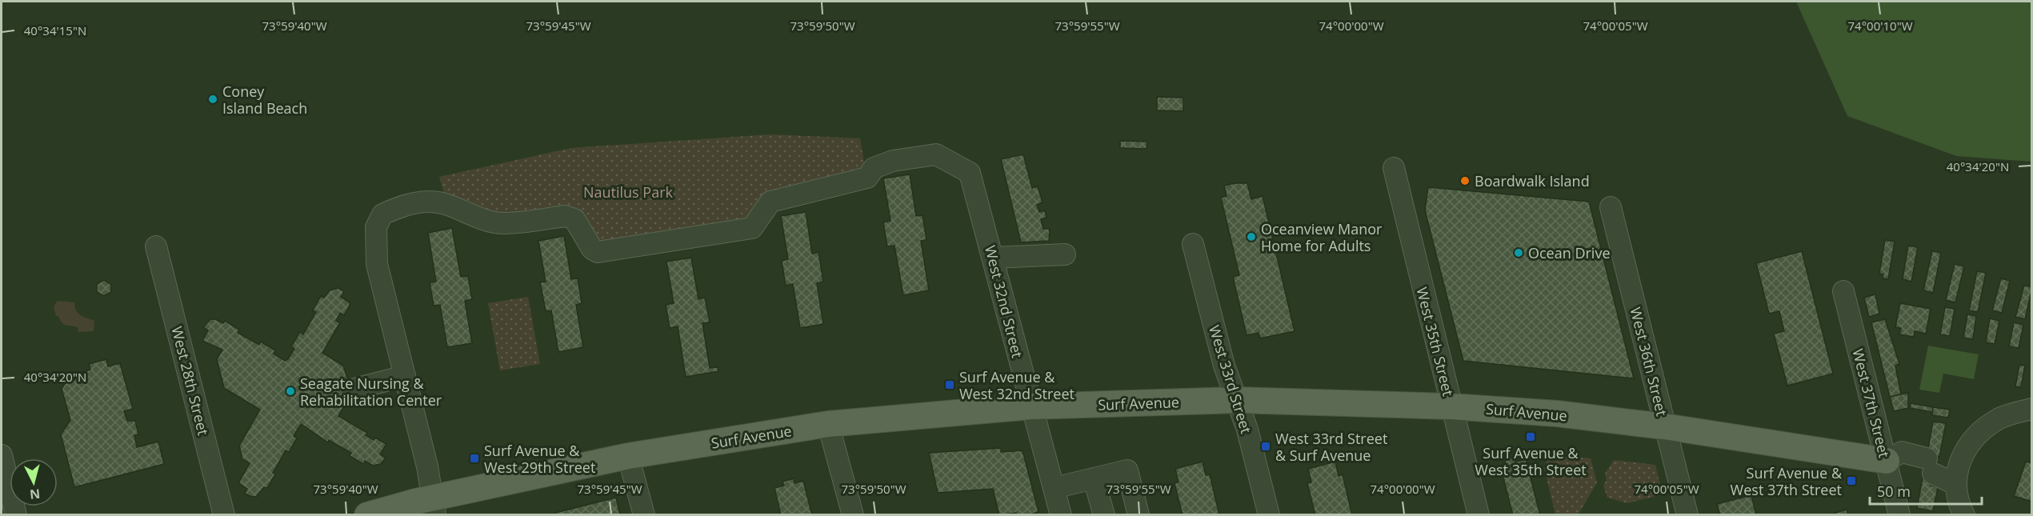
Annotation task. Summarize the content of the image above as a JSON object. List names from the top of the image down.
{
  "streets": {
    "main road": ["Surf Avenue"],
    "street": [
      "West 32nd Street",
      "West 35th Street",
      "West 36th Street",
      "West 33rd Street",
      "West 28th Street",
      "West 37th Street"
    ]
  },
  "crossings": [
    ["West 32nd Street", "Surf Avenue"],
    ["West 35th Street", "Surf Avenue"],
    ["West 36th Street", "Surf Avenue"],
    ["West 33rd Street", "Surf Avenue"],
    ["Surf Avenue", "West 37th Street"]
  ],
  "parks": ["Nautilus Park"],
  "places": {
    "other": [
      "Coney Island Beach",
      "Boardwalk Island",
      "Oceanview Manor Home for Adults",
      "Ocean Drive",
      "Seagate Nursing & Rehabilitation Center"
    ],
    "transit": [
      "Surf Avenue & West 32nd Street",
      "Surf Avenue & West 35th Street",
      "West 33rd Street & Surf Avenue",
      "Surf Avenue & West 29th Street",
      "Surf Avenue & West 37th Street"
    ]
  },
  "scale_bar": "50 m",
  "north": "bottom",
  "coordinates": [
    "73°59'40\"W",
    "73°59'45\"W",
    "73°59'50\"W",
    "73°59'55\"W",
    "74°00'00\"W",
    "74°00'05\"W",
    "74°00'10\"W",
    "40°34'15\"N",
    "40°34'20\"N"
  ]
}
